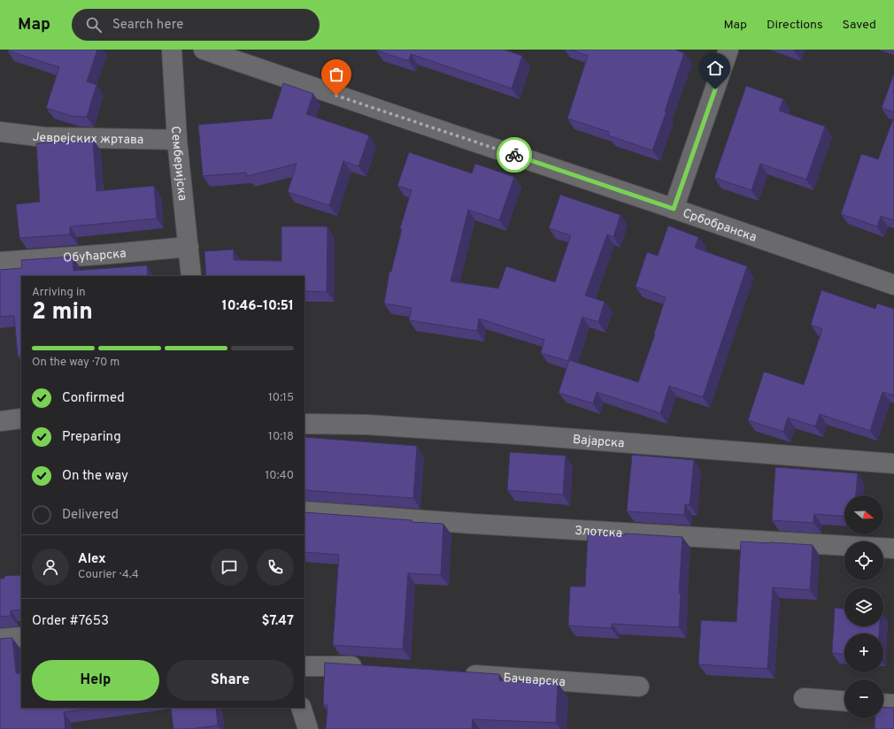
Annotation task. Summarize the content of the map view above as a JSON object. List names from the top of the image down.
{
  "streets": {
    "street": [
      "Јеврејских жртава",
      "Семберијска",
      "Србобранска",
      "Обућарска",
      "Вајарска",
      "Злотска",
      "Бачварска"
    ]
  },
  "crossings": [
    ["Јеврејских жртава", "Семберијска"],
    ["Семберијска", "Обућарска"]
  ],
  "north": "right",
  "page": {
    "header": "Map",
    "search": "Search here",
    "nav": ["Map", "Directions", "Saved"],
    "heading": ["2 min", "Arriving in", "10:46–10:51"],
    "panel": [
      "Alex",
      "Courier · 4.4",
      "Order #7653",
      "$7.47"
    ],
    "bar": "On the way · 70 m",
    "list": [
      ["Confirmed", "10:15"],
      ["Preparing", "10:18"],
      ["On the way", "10:40"],
      "Delivered"
    ],
    "map_buttons": ["+", "−"],
    "buttons": ["Help", "Share"]
  }
}
